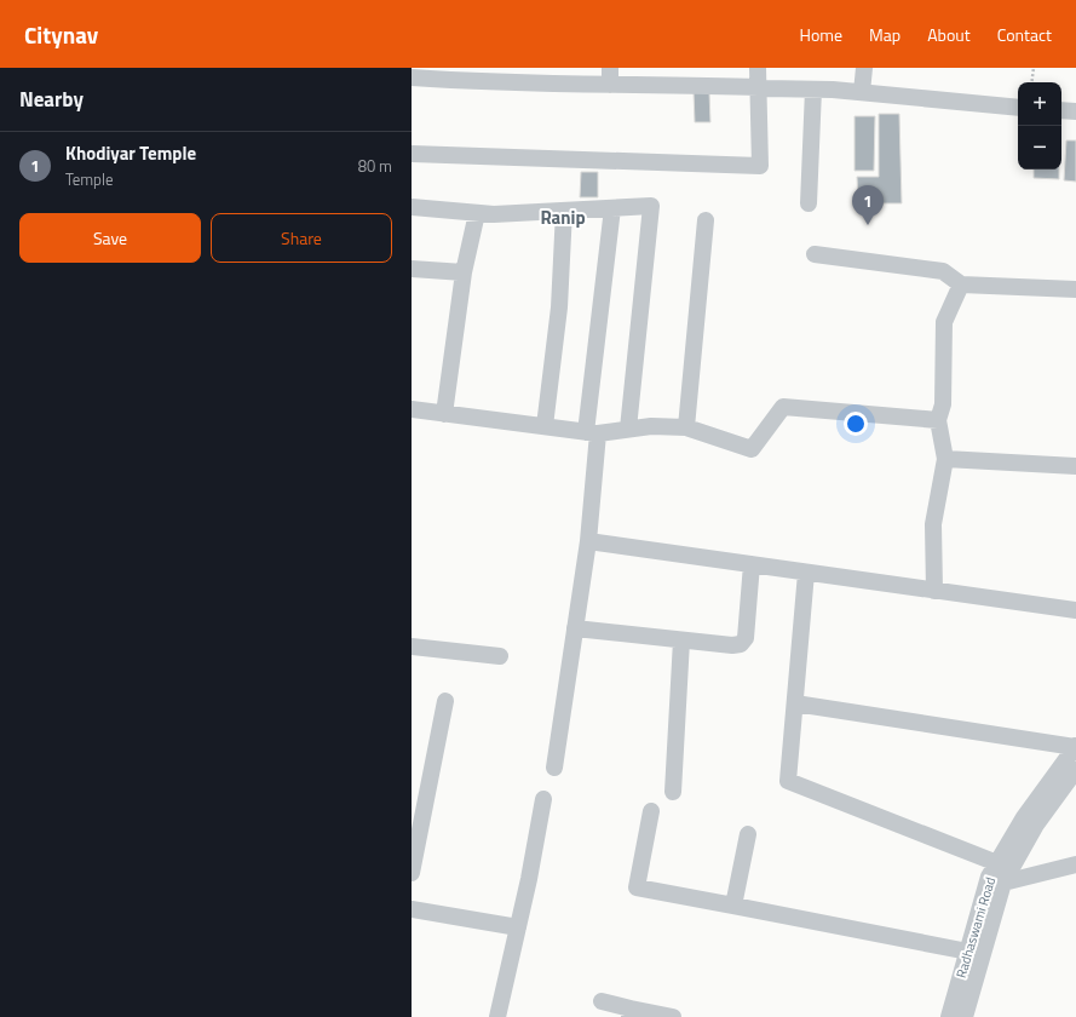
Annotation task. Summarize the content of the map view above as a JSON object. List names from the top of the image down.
{
  "streets": {
    "street": ["Radhaswami Road"]
  },
  "districts": ["Ranip"],
  "page": {
    "header": "Citynav",
    "nav": [
      "Home",
      "Map",
      "About",
      "Contact"
    ],
    "heading": "Nearby",
    "map_buttons": ["+", "−"],
    "list": [
      {
        "mark": "1",
        "name": "Khodiyar Temple",
        "note": "Temple",
        "value": "80 m"
      }
    ],
    "pins": "1",
    "buttons": ["Save", "Share"]
  }
}
